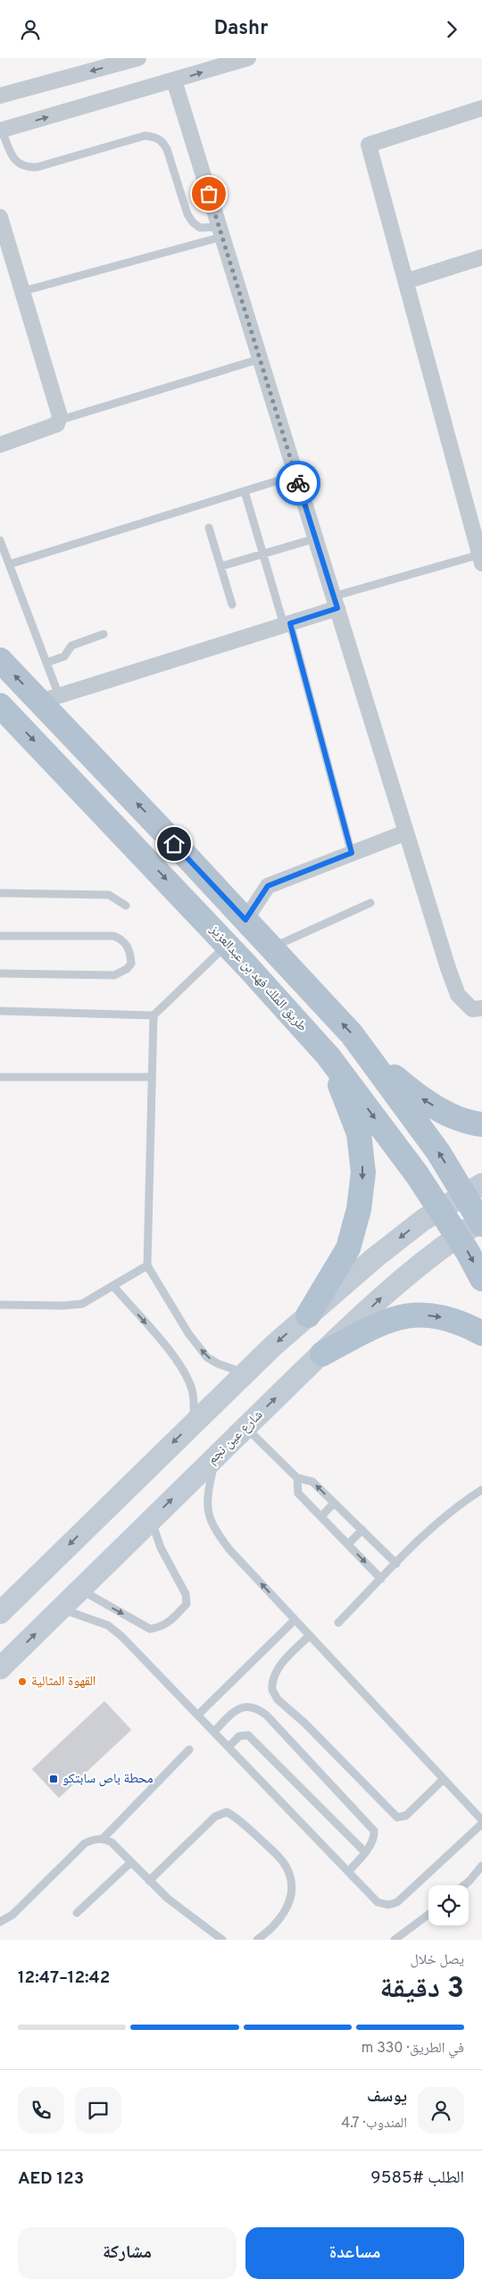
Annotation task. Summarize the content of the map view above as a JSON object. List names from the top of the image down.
{
  "streets": {
    "main road": ["طريق الملك فهد بن عبدالعزيز", "شارع عين نجم"]
  },
  "crossings": [
    ["طريق الملك فهد بن عبدالعزيز", "شارع عين نجم"]
  ],
  "places": {
    "other": ["القهوة المثالية"],
    "transit": ["محطة باص سابتكو"]
  },
  "page": {
    "header": "Dashr",
    "heading": ["3 دقيقة", "يصل خلال", "12:42–12:47"],
    "panel": [
      "يوسف",
      "المندوب · 4.7",
      "الطلب #9585",
      "AED 123"
    ],
    "bar": "في الطريق · 330 m",
    "buttons": ["مساعدة", "مشاركة"]
  }
}
